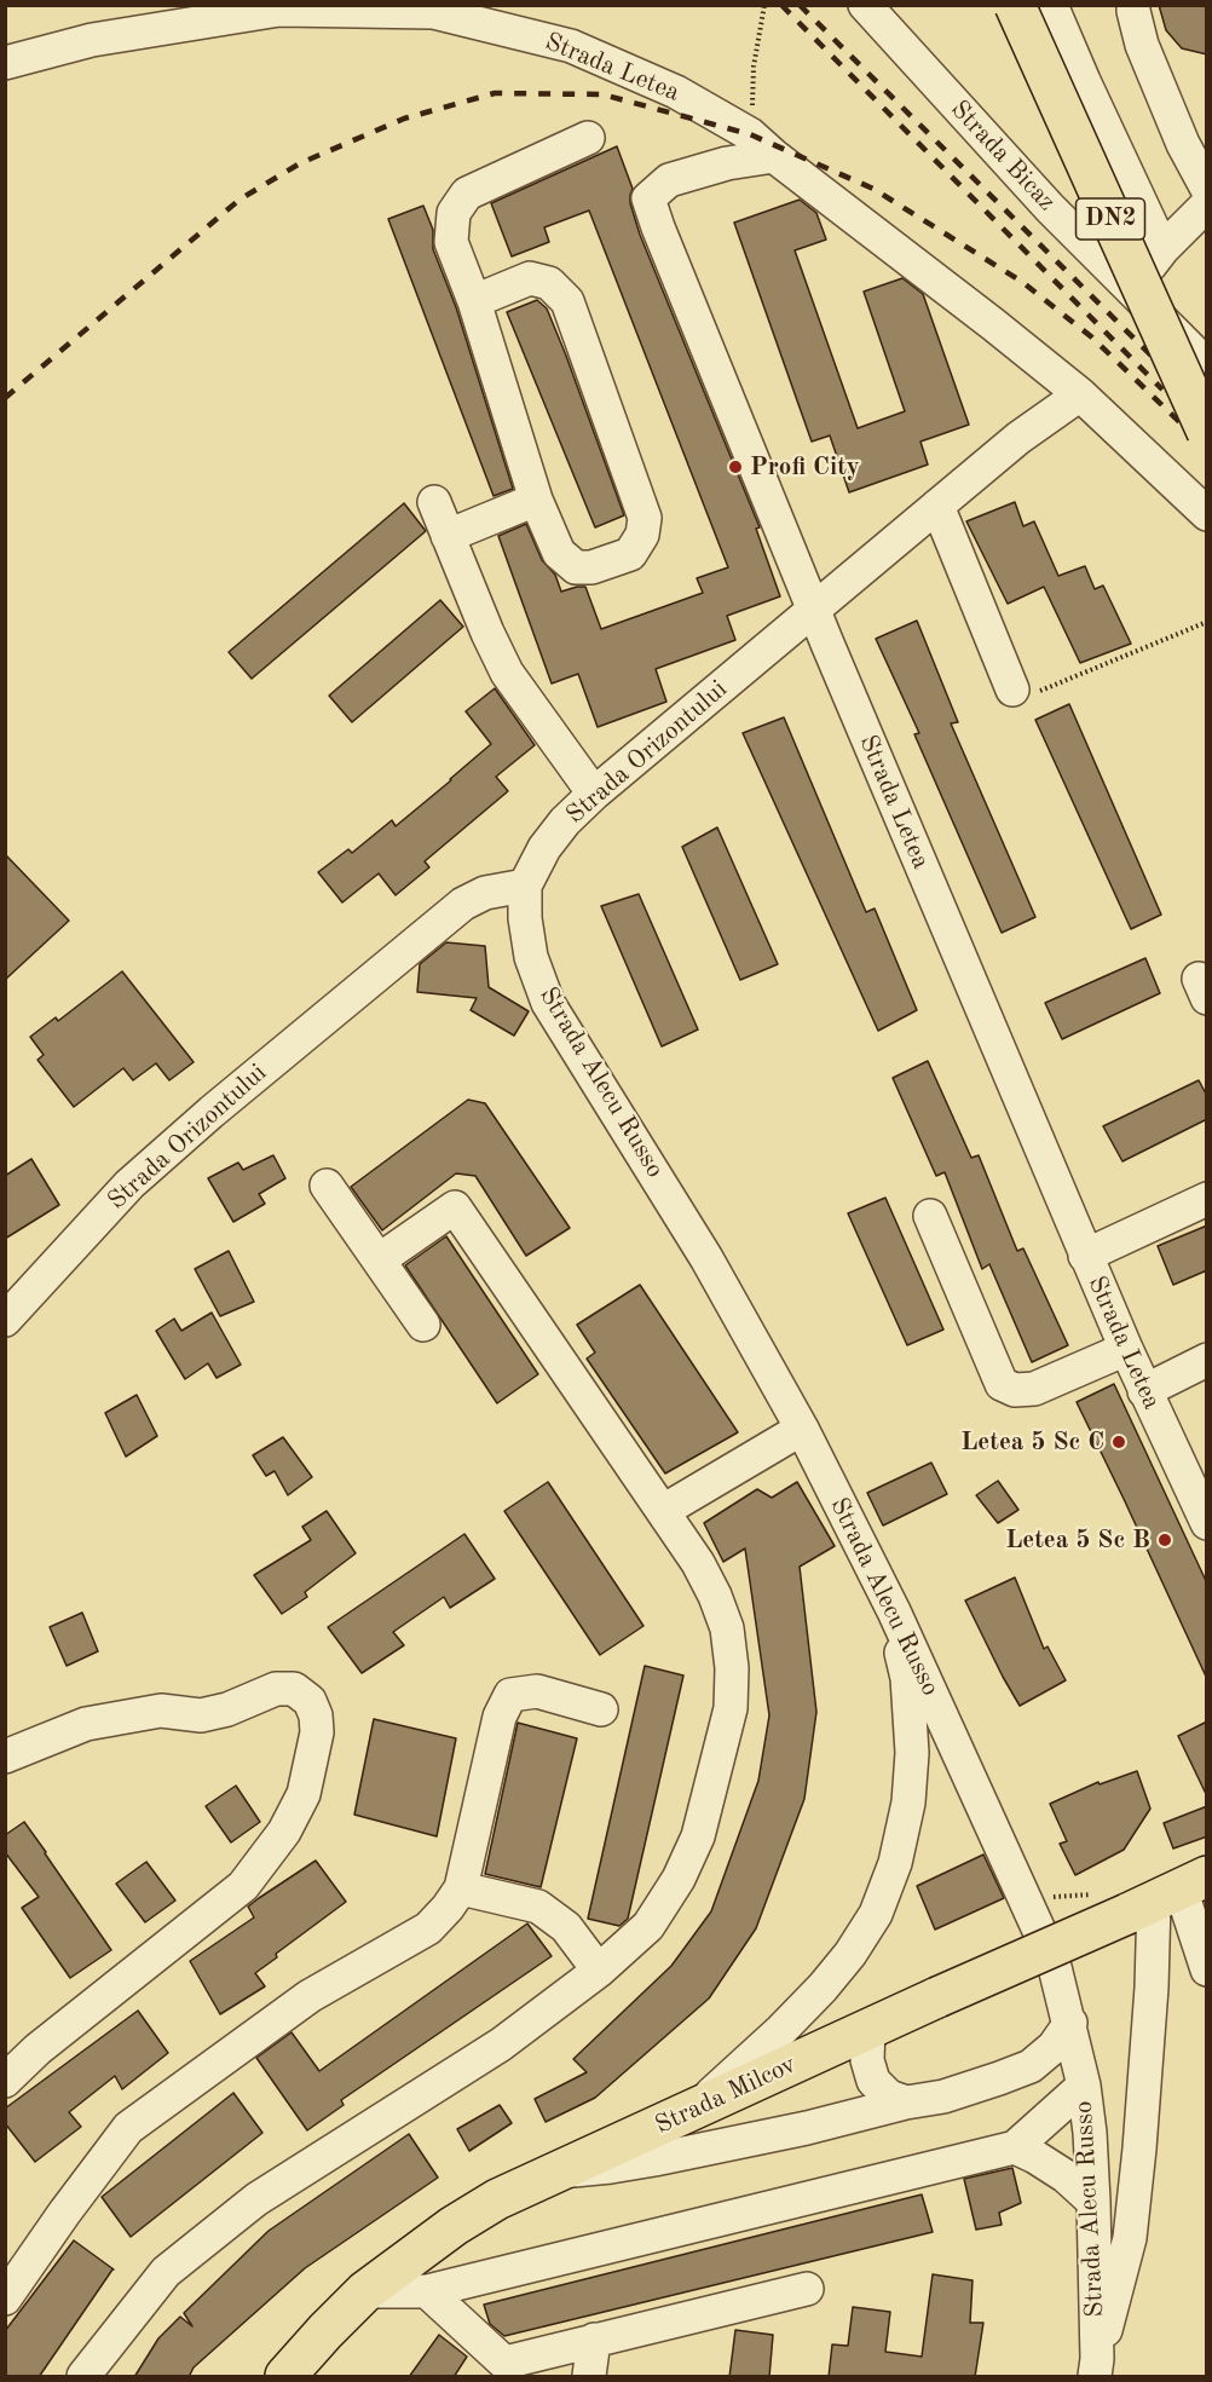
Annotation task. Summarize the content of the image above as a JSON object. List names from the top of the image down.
{
  "streets": {
    "main road": ["DN2", "Strada Milcov"],
    "street": [
      "Strada Letea",
      "Strada Bicaz",
      "Strada Orizontului",
      "Strada Alecu Russo"
    ]
  },
  "crossings": [
    ["Strada Letea", "Strada Orizontului"],
    ["Strada Orizontului", "Strada Alecu Russo"],
    ["Strada Alecu Russo", "Strada Milcov"]
  ],
  "places": ["Profi City", "Letea 5 Sc C", "Letea 5 Sc B"]
}
